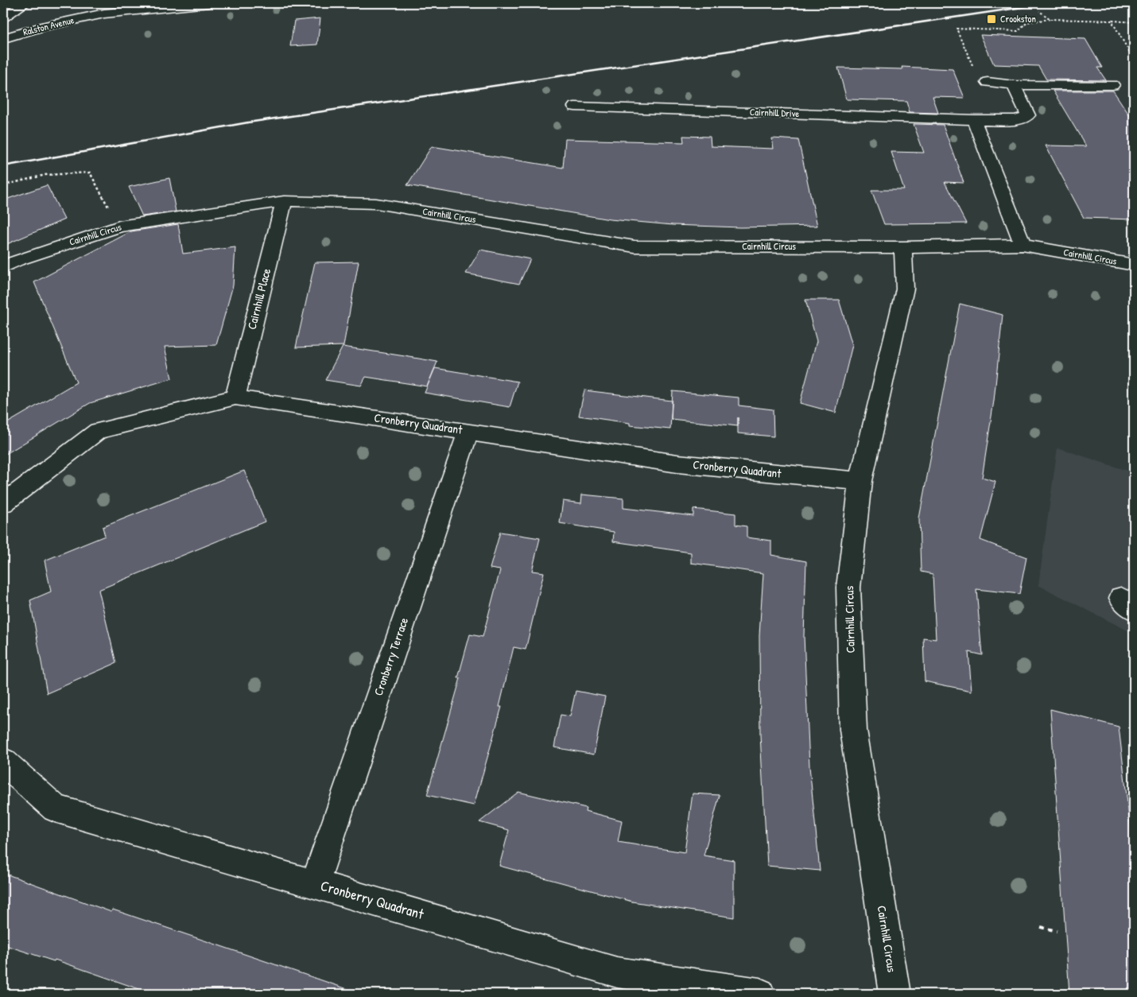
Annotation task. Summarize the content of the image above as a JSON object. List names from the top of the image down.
{
  "streets": {
    "street": [
      "Ralston Avenue",
      "Cairnhill Drive",
      "Cairnhill Circus",
      "Cairnhill Place",
      "Cronberry Quadrant",
      "Cronberry Terrace"
    ]
  },
  "crossings": [
    ["Cairnhill Circus", "Cairnhill Place"],
    ["Cairnhill Circus", "Cronberry Quadrant"],
    ["Cairnhill Place", "Cronberry Quadrant"],
    ["Cronberry Quadrant", "Cronberry Terrace"]
  ],
  "places": {
    "transit": ["Crookston"]
  }
}
